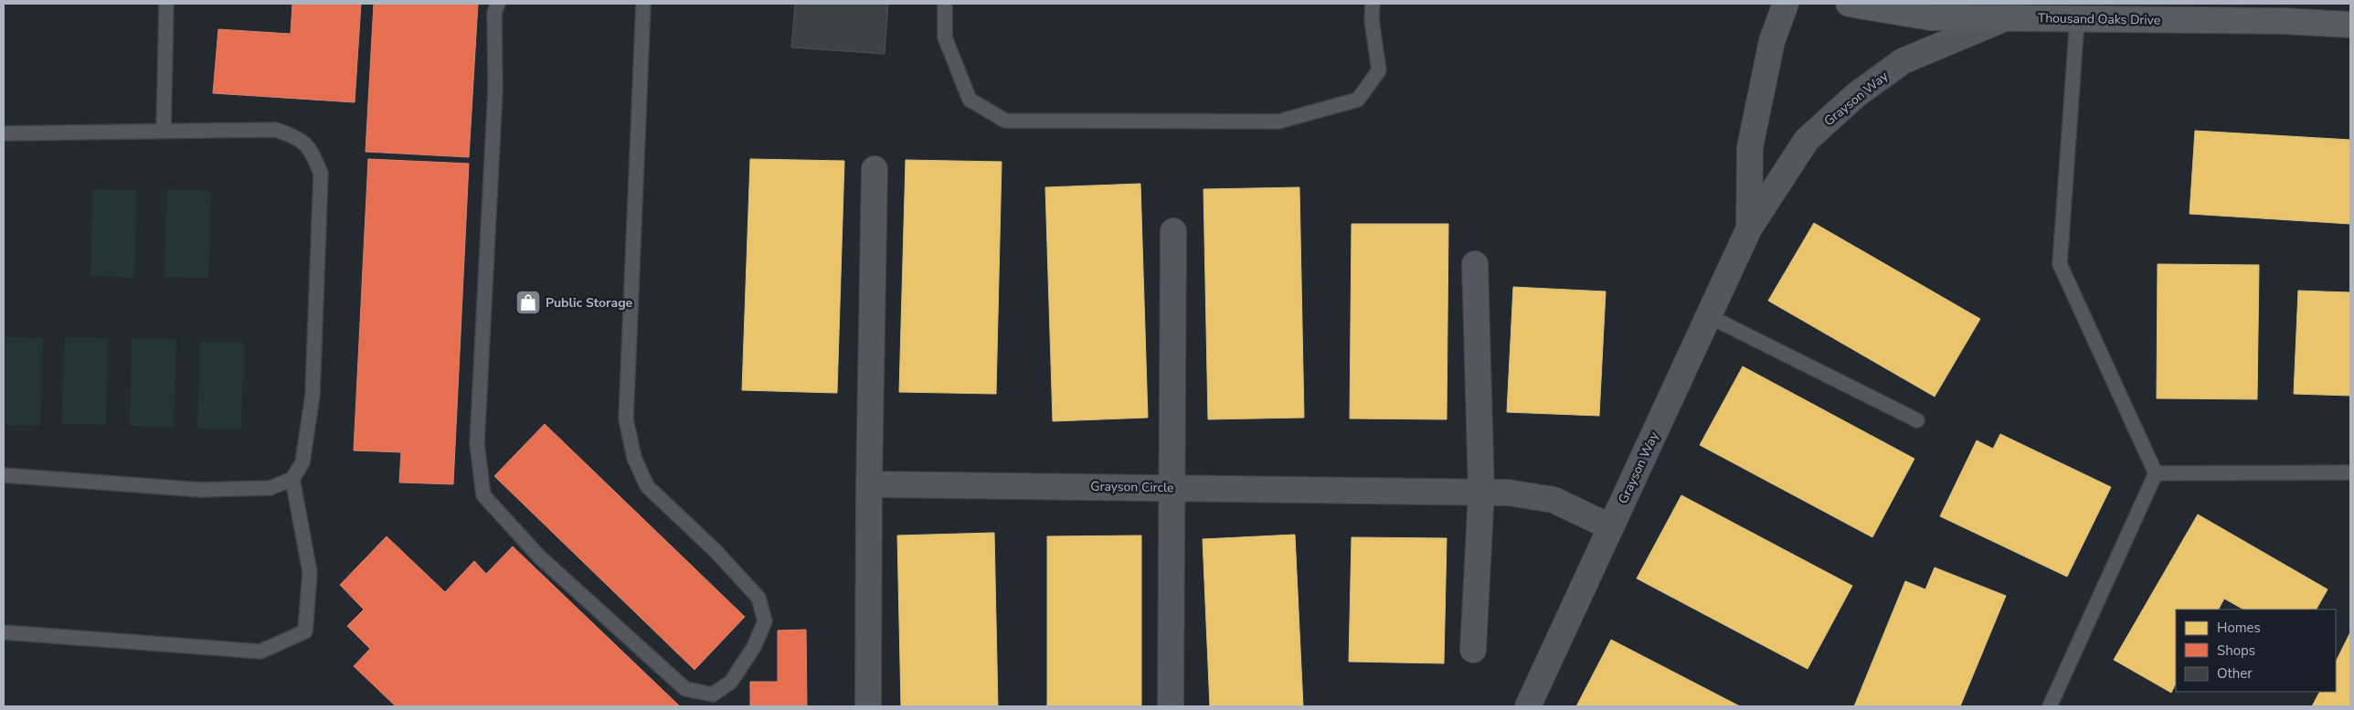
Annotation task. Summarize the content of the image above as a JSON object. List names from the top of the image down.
{
  "streets": {
    "main road": ["Thousand Oaks Drive"],
    "street": ["Grayson Way", "Grayson Circle"]
  },
  "crossings": [
    ["Thousand Oaks Drive", "Grayson Way"],
    ["Grayson Way", "Grayson Circle"]
  ],
  "places": {
    "shop": ["Public Storage"]
  },
  "legend": ["Homes", "Shops", "Other"]
}
